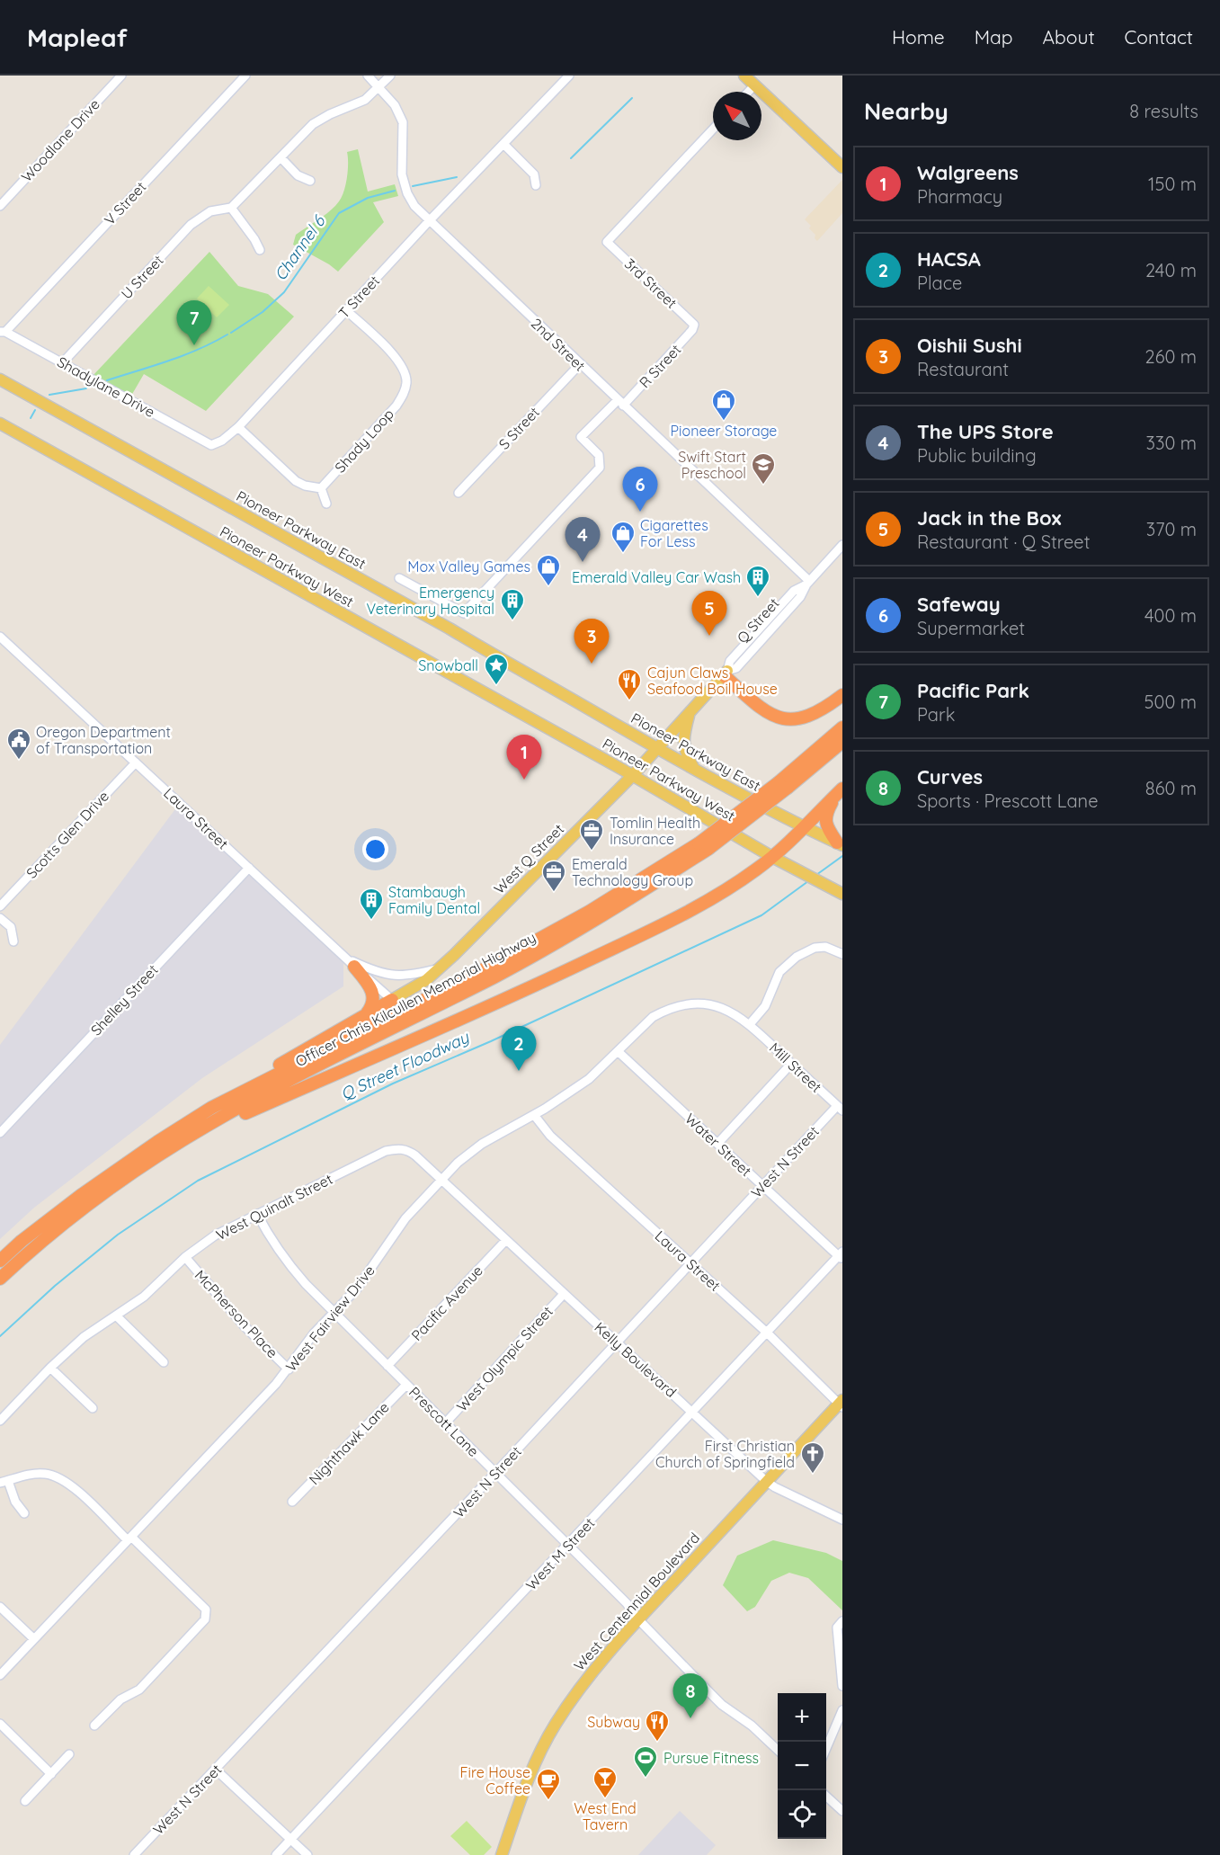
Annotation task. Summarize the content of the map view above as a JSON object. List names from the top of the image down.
{
  "streets": {
    "highway": ["Officer Chris Kilcullen Memorial Highway"],
    "main road": [
      "Pioneer Parkway East",
      "Pioneer Parkway West",
      "Q Street",
      "West Q Street",
      "West Centennial Boulevard"
    ],
    "street": [
      "Woodlane Drive",
      "V Street",
      "U Street",
      "3rd Street",
      "T Street",
      "2nd Street",
      "R Street",
      "Shadylane Drive",
      "S Street",
      "Shady Loop",
      "Laura Street",
      "Scotts Glen Drive",
      "Shelley Street",
      "Mill Street",
      "Water Street",
      "West N Street",
      "West Quinalt Street",
      "Pacific Avenue",
      "McPherson Place",
      "West Fairview Drive",
      "West Olympic Street",
      "Kelly Boulevard",
      "Prescott Lane",
      "Nighthawk Lane",
      "West M Street"
    ]
  },
  "crossings": [
    ["V Street", "Shadylane Drive"],
    ["U Street", "Shadylane Drive"],
    ["3rd Street", "R Street"],
    ["T Street", "2nd Street"],
    ["T Street", "Shadylane Drive"],
    ["T Street", "Shady Loop"],
    ["2nd Street", "R Street"],
    ["2nd Street", "S Street"],
    ["2nd Street", "Q Street"],
    ["Pioneer Parkway East", "Q Street"],
    ["Pioneer Parkway West", "Q Street"],
    ["Pioneer Parkway West", "West Q Street"],
    ["Q Street", "West Q Street"],
    ["Laura Street", "Scotts Glen Drive"],
    ["Laura Street", "West Q Street"],
    ["Laura Street", "Shelley Street"],
    ["Laura Street", "West N Street"],
    ["Laura Street", "West Fairview Drive"],
    ["Laura Street", "West M Street"],
    ["Laura Street", "West Centennial Boulevard"],
    ["Mill Street", "West N Street"],
    ["Mill Street", "West Fairview Drive"],
    ["Water Street", "West N Street"],
    ["Water Street", "West Fairview Drive"],
    ["Water Street", "West M Street"],
    ["West N Street", "Kelly Boulevard"],
    ["West N Street", "Prescott Lane"],
    ["West Quinalt Street", "McPherson Place"],
    ["West Quinalt Street", "West Fairview Drive"],
    ["West Quinalt Street", "Kelly Boulevard"],
    ["West Quinalt Street", "Prescott Lane"],
    ["Pacific Avenue", "Kelly Boulevard"],
    ["Pacific Avenue", "Prescott Lane"],
    ["McPherson Place", "West Fairview Drive"],
    ["West Fairview Drive", "Kelly Boulevard"],
    ["West Fairview Drive", "Prescott Lane"],
    ["West Olympic Street", "Kelly Boulevard"],
    ["West Olympic Street", "Prescott Lane"],
    ["Kelly Boulevard", "West M Street"],
    ["Kelly Boulevard", "West Centennial Boulevard"],
    ["Prescott Lane", "Nighthawk Lane"],
    ["Prescott Lane", "West M Street"],
    ["Prescott Lane", "West Centennial Boulevard"]
  ],
  "water": ["Channel 6", "Q Street Floodway"],
  "places": {
    "shop": ["Pioneer Storage", "Cigarettes For Less", "Mox Valley Games"],
    "school or university": ["Swift Start Preschool"],
    "building": ["Emerald Valley Car Wash", "Emergency Veterinary Hospital", "Stambaugh Family Dental"],
    "place": ["Snowball"],
    "restaurant": ["Cajun Claws Seafood Boil House", "Subway"],
    "public building": ["Oregon Department of Transportation"],
    "office": ["Tomlin Health Insurance", "Emerald Technology Group"],
    "church": ["First Christian Church of Springfield"],
    "sports": ["Pursue Fitness"],
    "bar": ["West End Tavern"],
    "cafe": ["Fire House Coffee"]
  },
  "north": "top left",
  "page": {
    "header": "Mapleaf",
    "nav": [
      "Home",
      "Map",
      "About",
      "Contact"
    ],
    "heading": ["Nearby", "8 results"],
    "list": [
      {
        "mark": "1",
        "name": "Walgreens",
        "note": "Pharmacy",
        "value": "150 m"
      },
      {
        "mark": "2",
        "name": "HACSA",
        "note": "Place",
        "value": "240 m"
      },
      {
        "mark": "3",
        "name": "Oishii Sushi",
        "note": "Restaurant",
        "value": "260 m"
      },
      {
        "mark": "4",
        "name": "The UPS Store",
        "note": "Public building",
        "value": "330 m"
      },
      {
        "mark": "5",
        "name": "Jack in the Box",
        "note": "Restaurant · Q Street",
        "value": "370 m"
      },
      {
        "mark": "6",
        "name": "Safeway",
        "note": "Supermarket",
        "value": "400 m"
      },
      {
        "mark": "7",
        "name": "Pacific Park",
        "note": "Park",
        "value": "500 m"
      },
      {
        "mark": "8",
        "name": "Curves",
        "note": "Sports · Prescott Lane",
        "value": "860 m"
      }
    ],
    "pins": [
      "7",
      "6",
      "4",
      "5",
      "3",
      "1",
      "2",
      "8"
    ],
    "map_buttons": ["+", "−"]
  }
}
